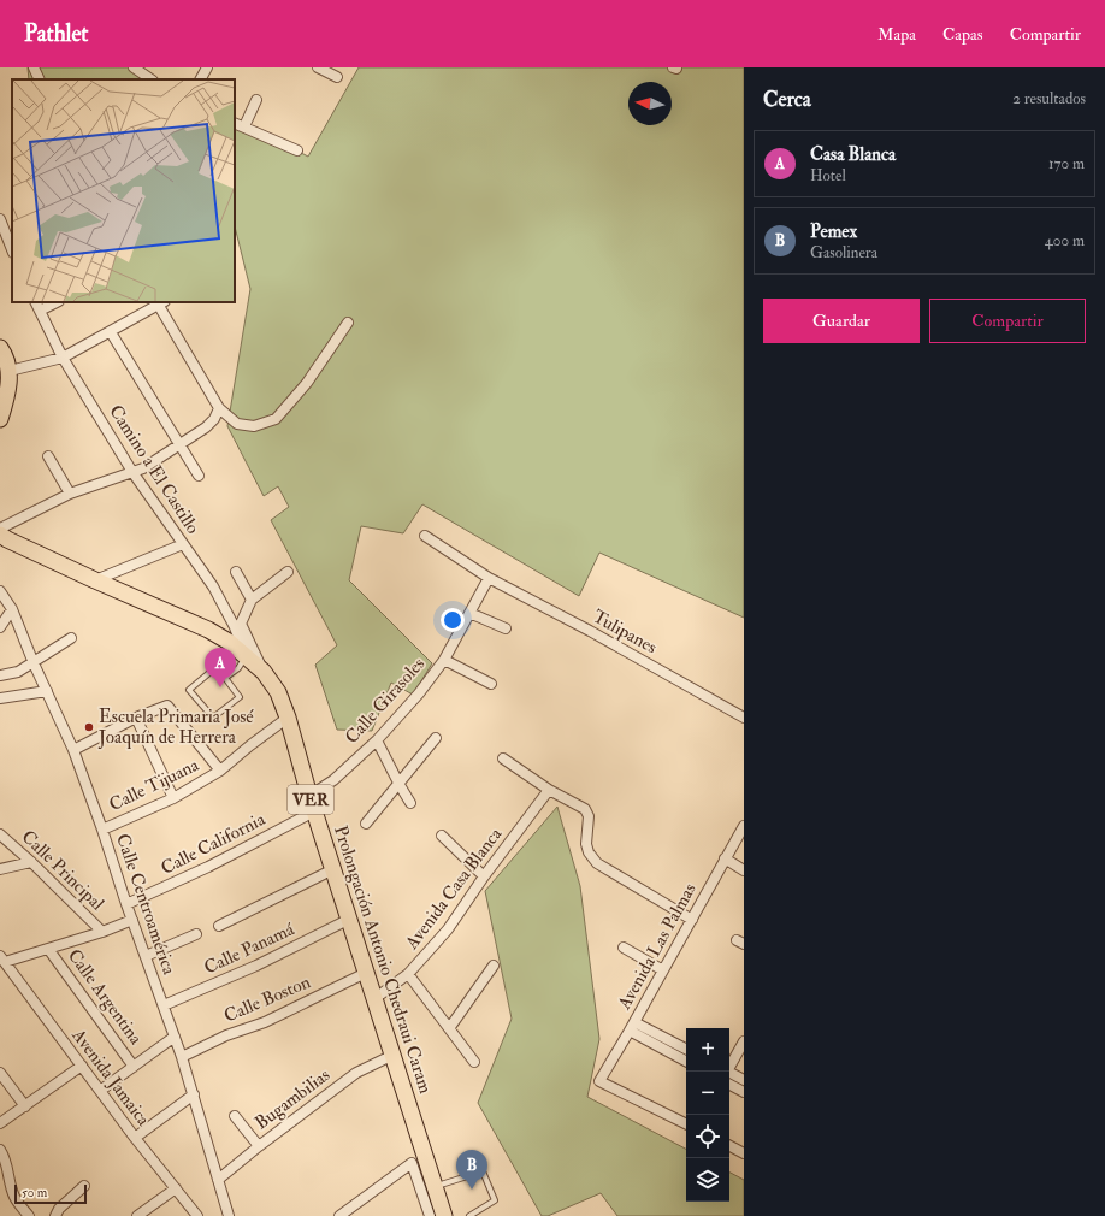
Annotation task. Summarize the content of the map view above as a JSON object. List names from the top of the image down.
{
  "streets": {
    "main road": ["VER", "Prolongación Antonio Chedraui Caram"],
    "street": [
      "Camino a El Castillo",
      "Tulipanes",
      "Calle Girasoles",
      "Calle Tijuana",
      "Calle California",
      "Calle Principal",
      "Avenida Casa Blanca",
      "Calle Centroamérica",
      "Avenida Las Palmas",
      "Calle Panamá",
      "Calle Argentina",
      "Calle Boston",
      "Avenida Jamaica",
      "Bugambilias"
    ]
  },
  "crossings": [
    ["Camino a El Castillo", "Prolongación Antonio Chedraui Caram"],
    ["Tulipanes", "Calle Girasoles"],
    ["Calle Girasoles", "Calle California"],
    ["Calle Girasoles", "Prolongación Antonio Chedraui Caram"],
    ["Calle Tijuana", "Calle Centroamérica"],
    ["Calle Tijuana", "Prolongación Antonio Chedraui Caram"],
    ["Calle California", "Calle Centroamérica"],
    ["Calle California", "Prolongación Antonio Chedraui Caram"],
    ["Avenida Casa Blanca", "Prolongación Antonio Chedraui Caram"],
    ["Calle Centroamérica", "Calle Panamá"],
    ["Calle Centroamérica", "Calle Boston"],
    ["Calle Centroamérica", "Bugambilias"],
    ["Calle Panamá", "Prolongación Antonio Chedraui Caram"],
    ["Prolongación Antonio Chedraui Caram", "Calle Boston"],
    ["Prolongación Antonio Chedraui Caram", "Bugambilias"]
  ],
  "places": ["Escuela Primaria José Joaquín de Herrera"],
  "scale_bar": "50 m",
  "north": "left",
  "page": {
    "header": "Pathlet",
    "nav": ["Mapa", "Capas", "Compartir"],
    "heading": ["Cerca", "2 resultados"],
    "list": [
      {
        "mark": "A",
        "name": "Casa Blanca",
        "note": "Hotel",
        "value": "170 m"
      },
      {
        "mark": "B",
        "name": "Pemex",
        "note": "Gasolinera",
        "value": "400 m"
      }
    ],
    "buttons": ["Guardar", "Compartir"],
    "pins": ["A", "B"],
    "map_buttons": ["+", "−"],
    "scale": "50 m"
  }
}
